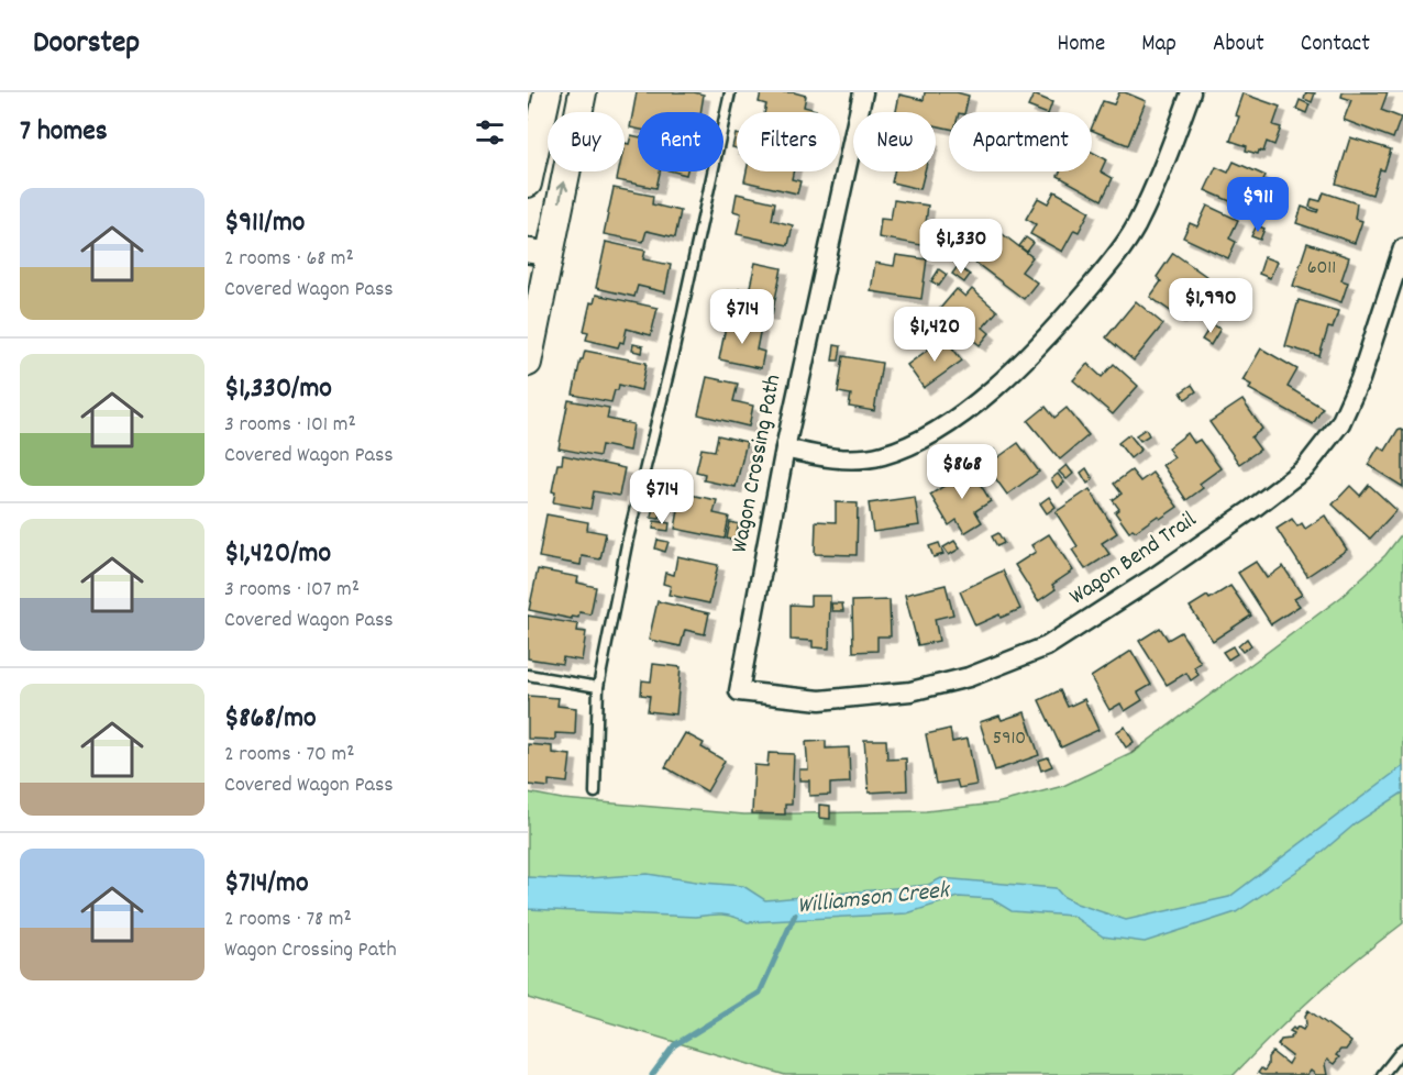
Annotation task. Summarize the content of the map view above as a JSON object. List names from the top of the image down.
{
  "streets": {
    "street": ["Wagon Crossing Path", "Wagon Bend Trail"]
  },
  "crossings": [
    ["Wagon Crossing Path", "Wagon Bend Trail"]
  ],
  "water": ["Williamson Creek"],
  "house_numbers": ["6011", "5910"],
  "page": {
    "header": "Doorstep",
    "nav": [
      "Home",
      "Map",
      "About",
      "Contact"
    ],
    "heading": "7 homes",
    "chip": [
      "Buy",
      "Rent",
      "Filters",
      "New",
      "Apartment"
    ],
    "list": [
      {
        "name": "$911/mo",
        "note": "2 rooms · 68 m² · Covered Wagon Pass"
      },
      {
        "name": "$1,330/mo",
        "note": "3 rooms · 101 m² · Covered Wagon Pass"
      },
      {
        "name": "$1,420/mo",
        "note": "3 rooms · 107 m² · Covered Wagon Pass"
      },
      {
        "name": "$868/mo",
        "note": "2 rooms · 70 m² · Covered Wagon Pass"
      },
      {
        "name": "$714/mo",
        "note": "2 rooms · 78 m² · Wagon Crossing Path"
      }
    ],
    "price": [
      "$911",
      "$1,330",
      "$1,990",
      "$714",
      "$1,420",
      "$868",
      "$714"
    ]
  }
}
